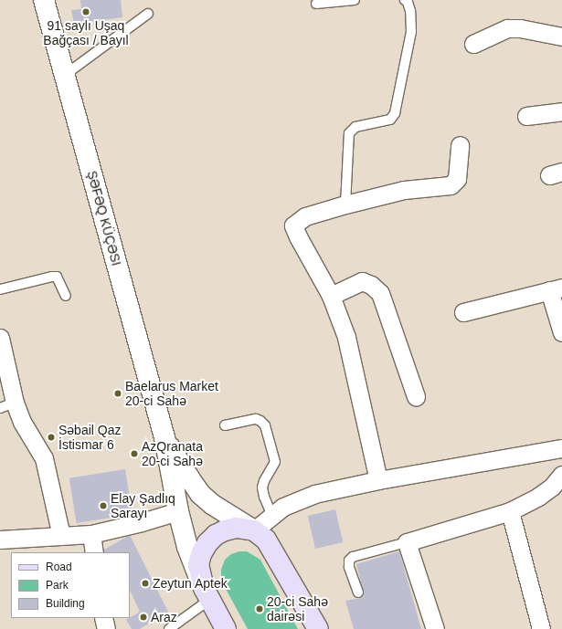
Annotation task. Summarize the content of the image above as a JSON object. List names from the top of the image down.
{
  "streets": {
    "street": ["ŞƏFƏQ KÜÇƏSI"]
  },
  "places": [
    "91 saylı Uşaq Bağçası / Bayıl",
    "Baelarus Market 20-ci Sahə",
    "Səbail Qaz İstismar 6",
    "AzQranata 20-ci Sahə",
    "Elay Şadlıq Sarayı",
    "Zeytun Aptek",
    "20-ci Sahə dairəsi",
    "Araz"
  ],
  "legend": ["Road", "Park", "Building"]
}
